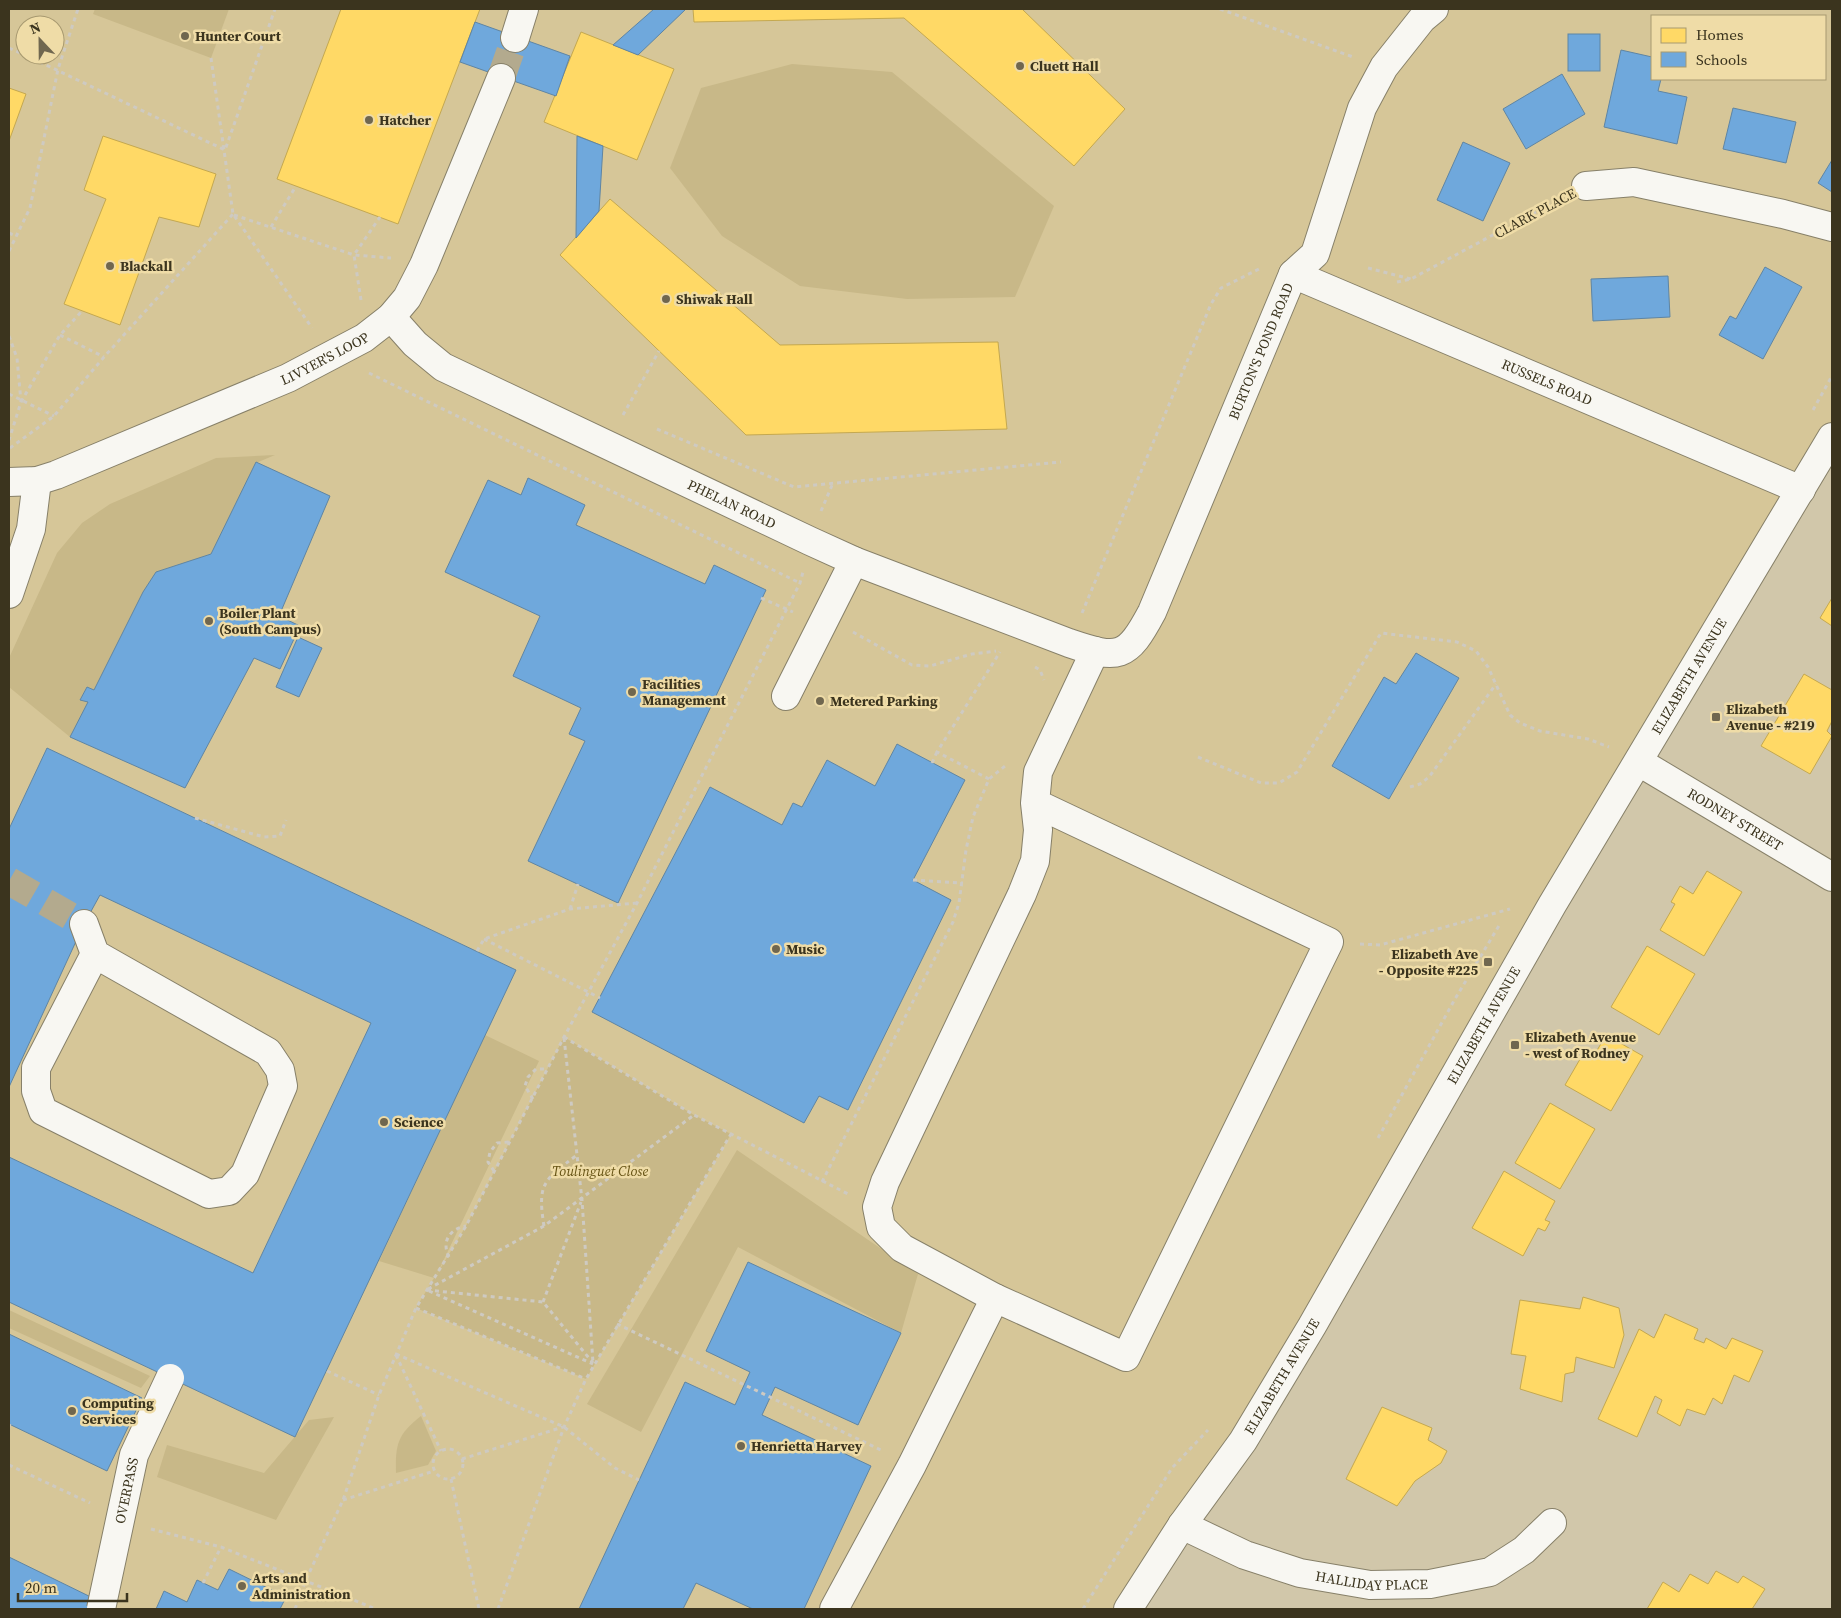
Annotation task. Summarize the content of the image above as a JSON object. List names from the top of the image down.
{
  "streets": {
    "street": [
      "CLARK PLACE",
      "BURTON'S POND ROAD",
      "LIVYER'S LOOP",
      "RUSSELS ROAD",
      "PHELAN ROAD",
      "ELIZABETH AVENUE",
      "RODNEY STREET",
      "OVERPASS",
      "HALLIDAY PLACE"
    ]
  },
  "crossings": [
    ["BURTON'S POND ROAD", "RUSSELS ROAD"],
    ["BURTON'S POND ROAD", "PHELAN ROAD"],
    ["LIVYER'S LOOP", "PHELAN ROAD"],
    ["RUSSELS ROAD", "ELIZABETH AVENUE"],
    ["ELIZABETH AVENUE", "RODNEY STREET"],
    ["ELIZABETH AVENUE", "HALLIDAY PLACE"]
  ],
  "parks": ["Toulinguet Close"],
  "places": {
    "other": [
      "Hunter Court",
      "Cluett Hall",
      "Hatcher",
      "Blackall",
      "Shiwak Hall",
      "Boiler Plant (South Campus)",
      "Facilities Management",
      "Metered Parking",
      "Music",
      "Science",
      "Computing Services",
      "Henrietta Harvey",
      "Arts and Administration"
    ],
    "transit": ["Elizabeth Avenue - #219", "Elizabeth Ave - Opposite #225", "Elizabeth Avenue - west of Rodney"]
  },
  "legend": ["Homes", "Schools"],
  "scale_bar": "20 m",
  "north": "top"
}
